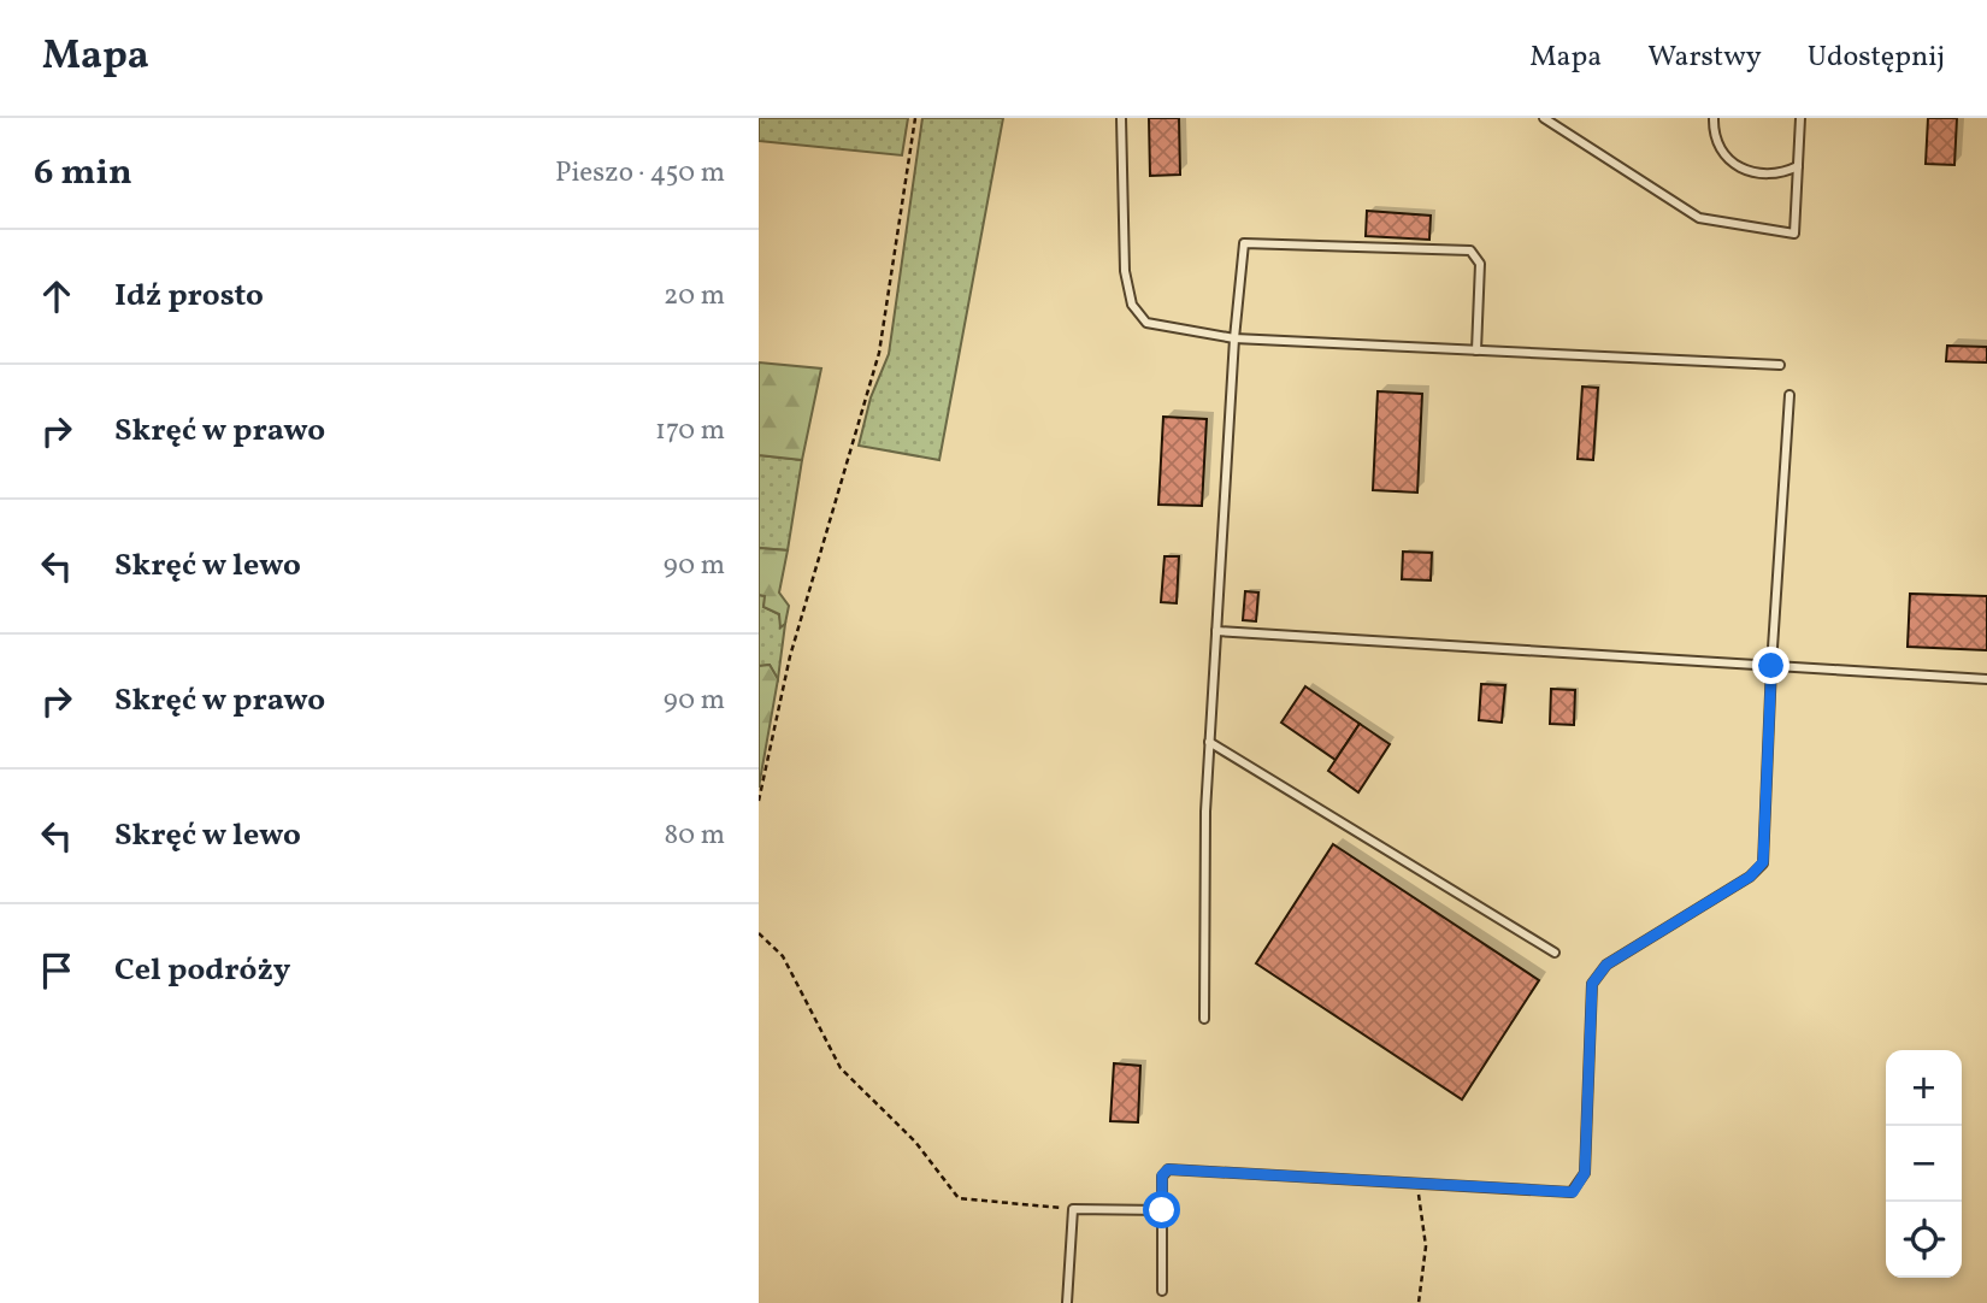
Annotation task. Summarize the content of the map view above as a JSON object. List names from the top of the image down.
{
  "page": {
    "header": "Mapa",
    "nav": ["Mapa", "Warstwy", "Udostępnij"],
    "heading": ["6 min", "Pieszo · 450 m"],
    "list": [
      ["Idź prosto", "20 m"],
      ["Skręć w prawo", "170 m"],
      ["Skręć w lewo", "90 m"],
      ["Skręć w prawo", "90 m"],
      ["Skręć w lewo", "80 m"],
      "Cel podróży"
    ],
    "map_buttons": ["+", "−"]
  }
}
